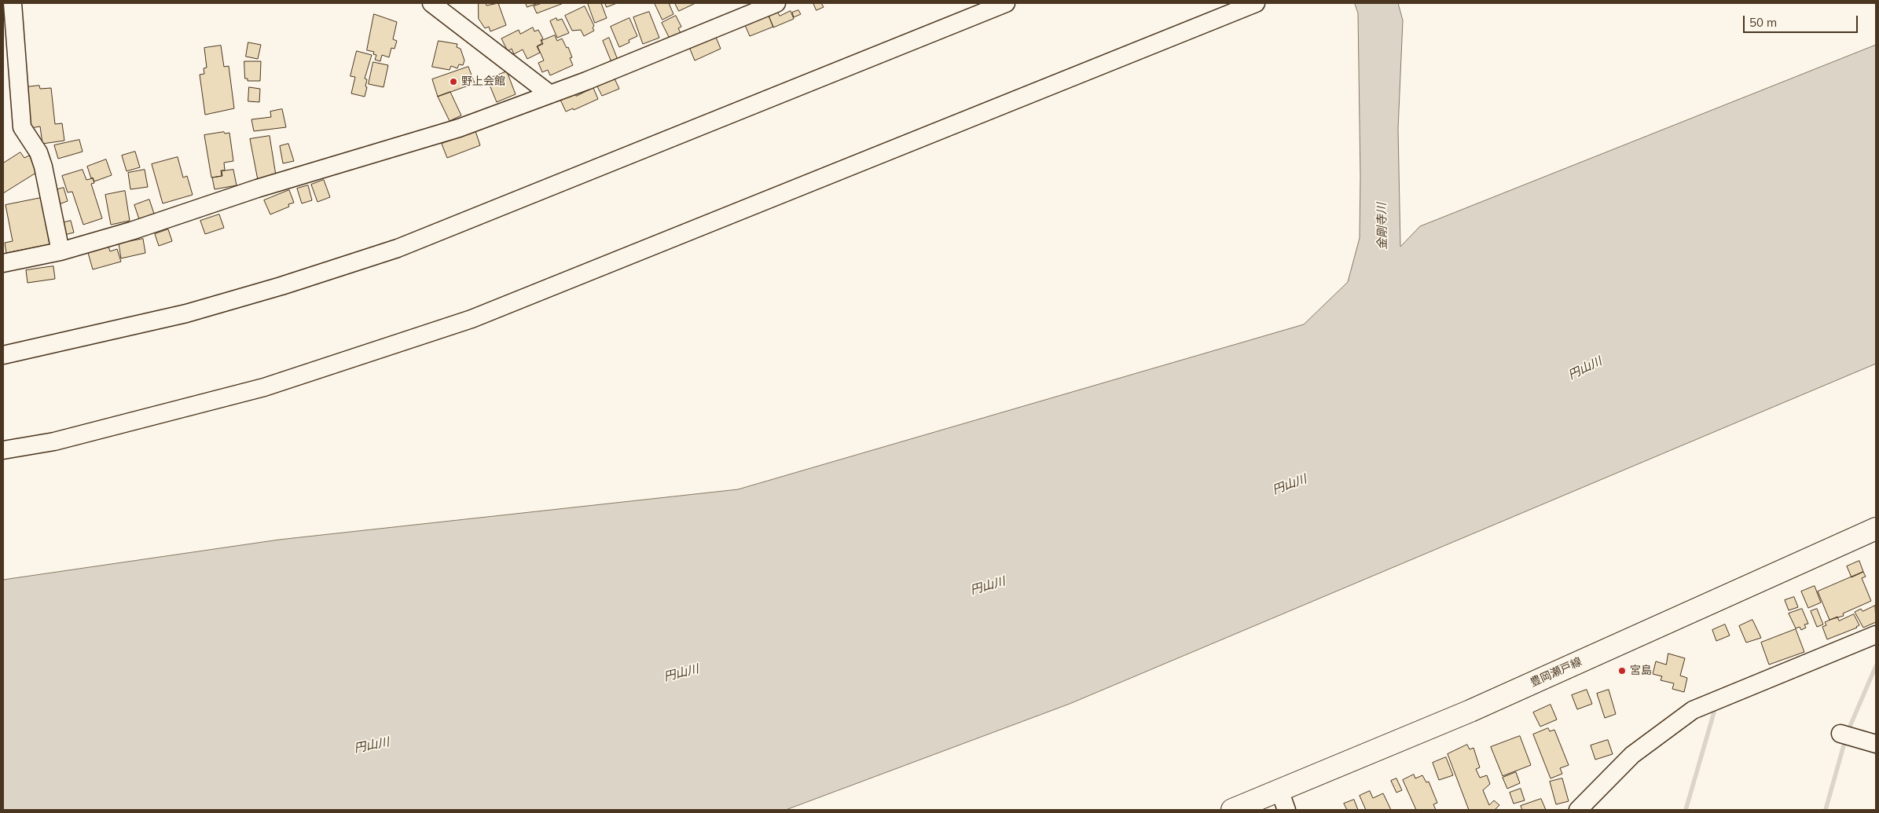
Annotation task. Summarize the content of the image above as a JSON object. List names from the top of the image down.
{
  "streets": {
    "main road": ["豊岡瀬戸線"]
  },
  "water": ["金剛寺川", "円山川"],
  "places": ["野上会館", "宮島"],
  "scale_bar": "50 m"
}
